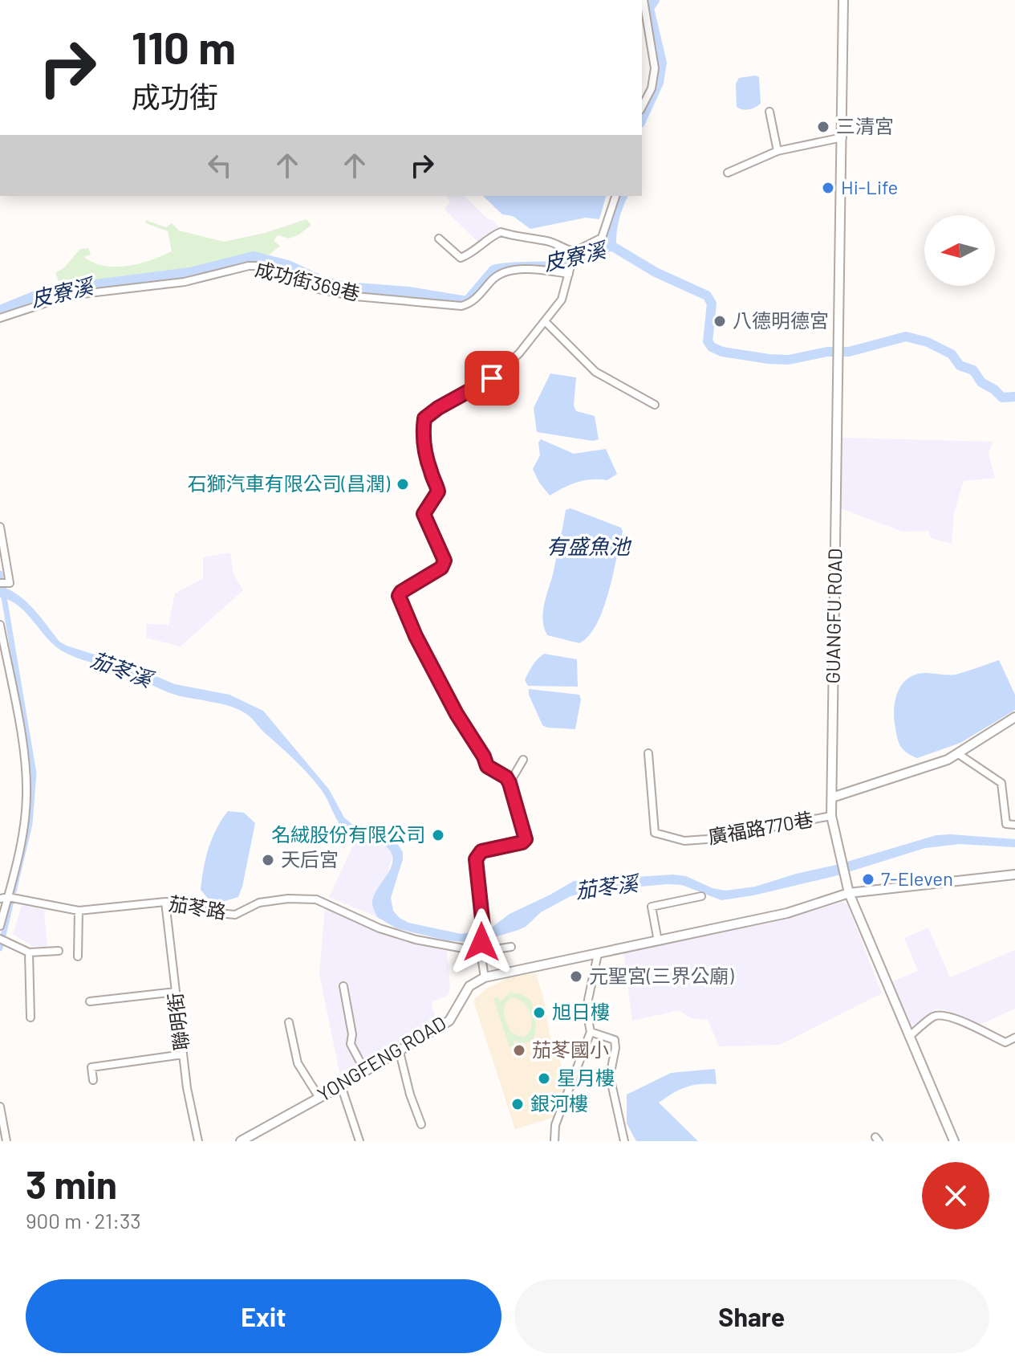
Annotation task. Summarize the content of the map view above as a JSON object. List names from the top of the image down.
{
  "streets": {
    "street": [
      "成功街369巷",
      "GUANGFU ROAD",
      "廣福路770巷",
      "茄苳路",
      "聯明街",
      "YONGFENG ROAD"
    ]
  },
  "crossings": [
    ["GUANGFU ROAD", "廣福路770巷"],
    ["茄苳路", "聯明街"]
  ],
  "water": ["皮寮溪", "有盛魚池", "茄苳溪"],
  "places": [
    "三清宮",
    "Hi-Life",
    "八德明德宮",
    "石獅汽車有限公司(昌潤)",
    "名絨股份有限公司",
    "天后宮",
    "7-Eleven",
    "元聖宮(三界公廟)",
    "旭日樓",
    "茄苳國小",
    "星月樓",
    "銀河樓"
  ],
  "north": "left",
  "page": {
    "turn": ["110 m", "成功街"],
    "heading": ["3 min", "900 m · 21:33"],
    "buttons": ["Exit", "Share"]
  }
}
